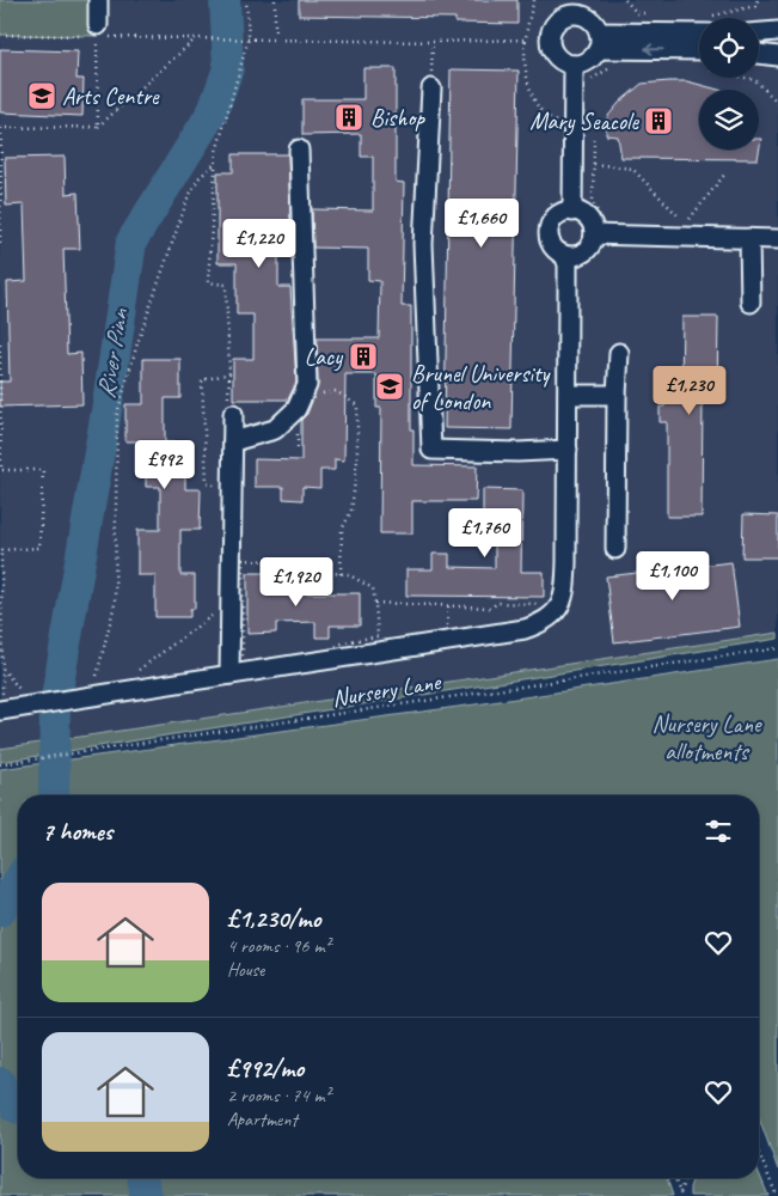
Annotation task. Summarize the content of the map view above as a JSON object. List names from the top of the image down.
{
  "streets": {
    "path": ["Nursery Lane"]
  },
  "water": ["River Pinn"],
  "parks": ["Nursery Lane allotments"],
  "places": {
    "school or university": ["Arts Centre", "Brunel University of London"],
    "building": ["Bishop", "Mary Seacole", "Lacy"]
  },
  "page": {
    "price": [
      "£1,660",
      "£1,220",
      "£1,230",
      "£992",
      "£1,760",
      "£1,100",
      "£1,920"
    ],
    "heading": "7 homes",
    "list": [
      {
        "name": "£1,230/mo",
        "note": "4 rooms · 96 m² · House"
      },
      {
        "name": "£992/mo",
        "note": "2 rooms · 74 m² · Apartment"
      }
    ]
  }
}
